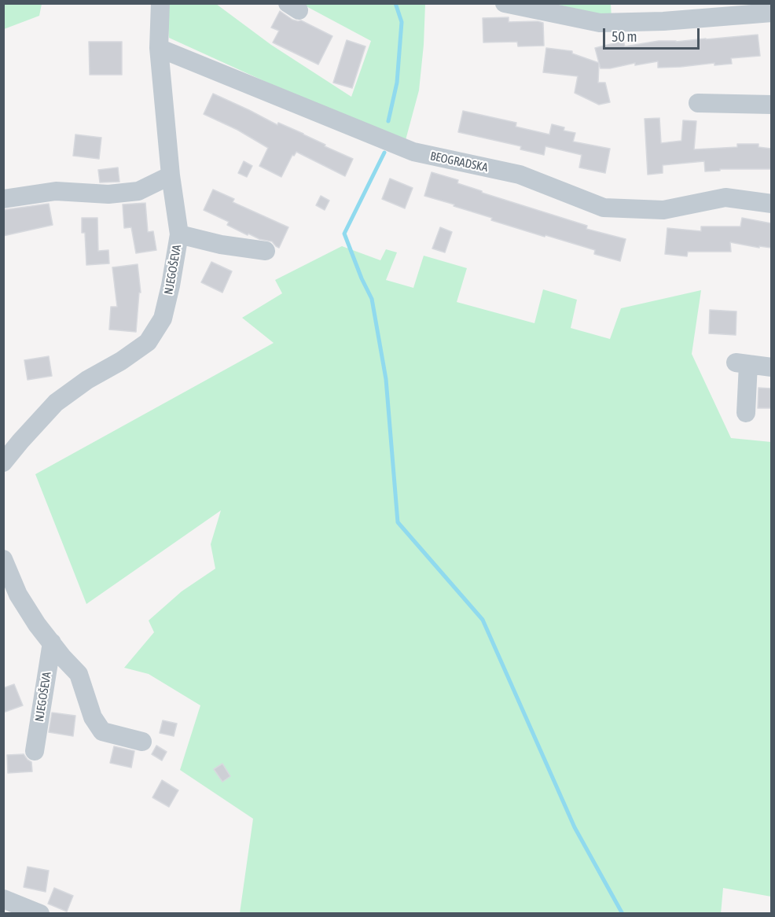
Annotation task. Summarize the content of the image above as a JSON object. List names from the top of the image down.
{
  "streets": {
    "street": ["BEOGRADSKA", "NJEGOŠEVA"]
  },
  "crossings": [
    ["BEOGRADSKA", "NJEGOŠEVA"]
  ],
  "scale_bar": "50 m"
}
